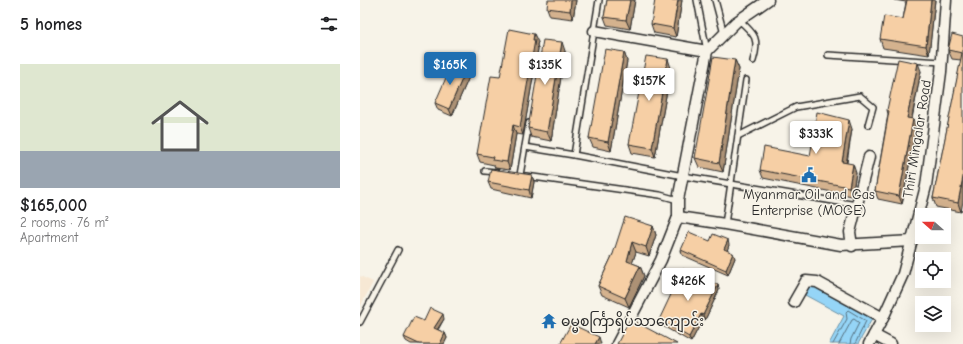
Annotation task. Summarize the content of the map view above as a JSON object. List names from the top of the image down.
{
  "streets": {
    "street": ["Thiri Mingalar Road"]
  },
  "places": {
    "public building": ["Myanmar Oil and Gas Enterprise (MOGE)"],
    "temple": ["ဓမ္မစင်္ကြာရိပ်သာကျောင်း"]
  },
  "north": "left",
  "page": {
    "heading": "5 homes",
    "list": [
      {
        "name": "$165,000",
        "note": "2 rooms · 76 m² · Apartment"
      }
    ],
    "price": [
      "$165K",
      "$135K",
      "$157K",
      "$333K",
      "$426K"
    ]
  }
}
